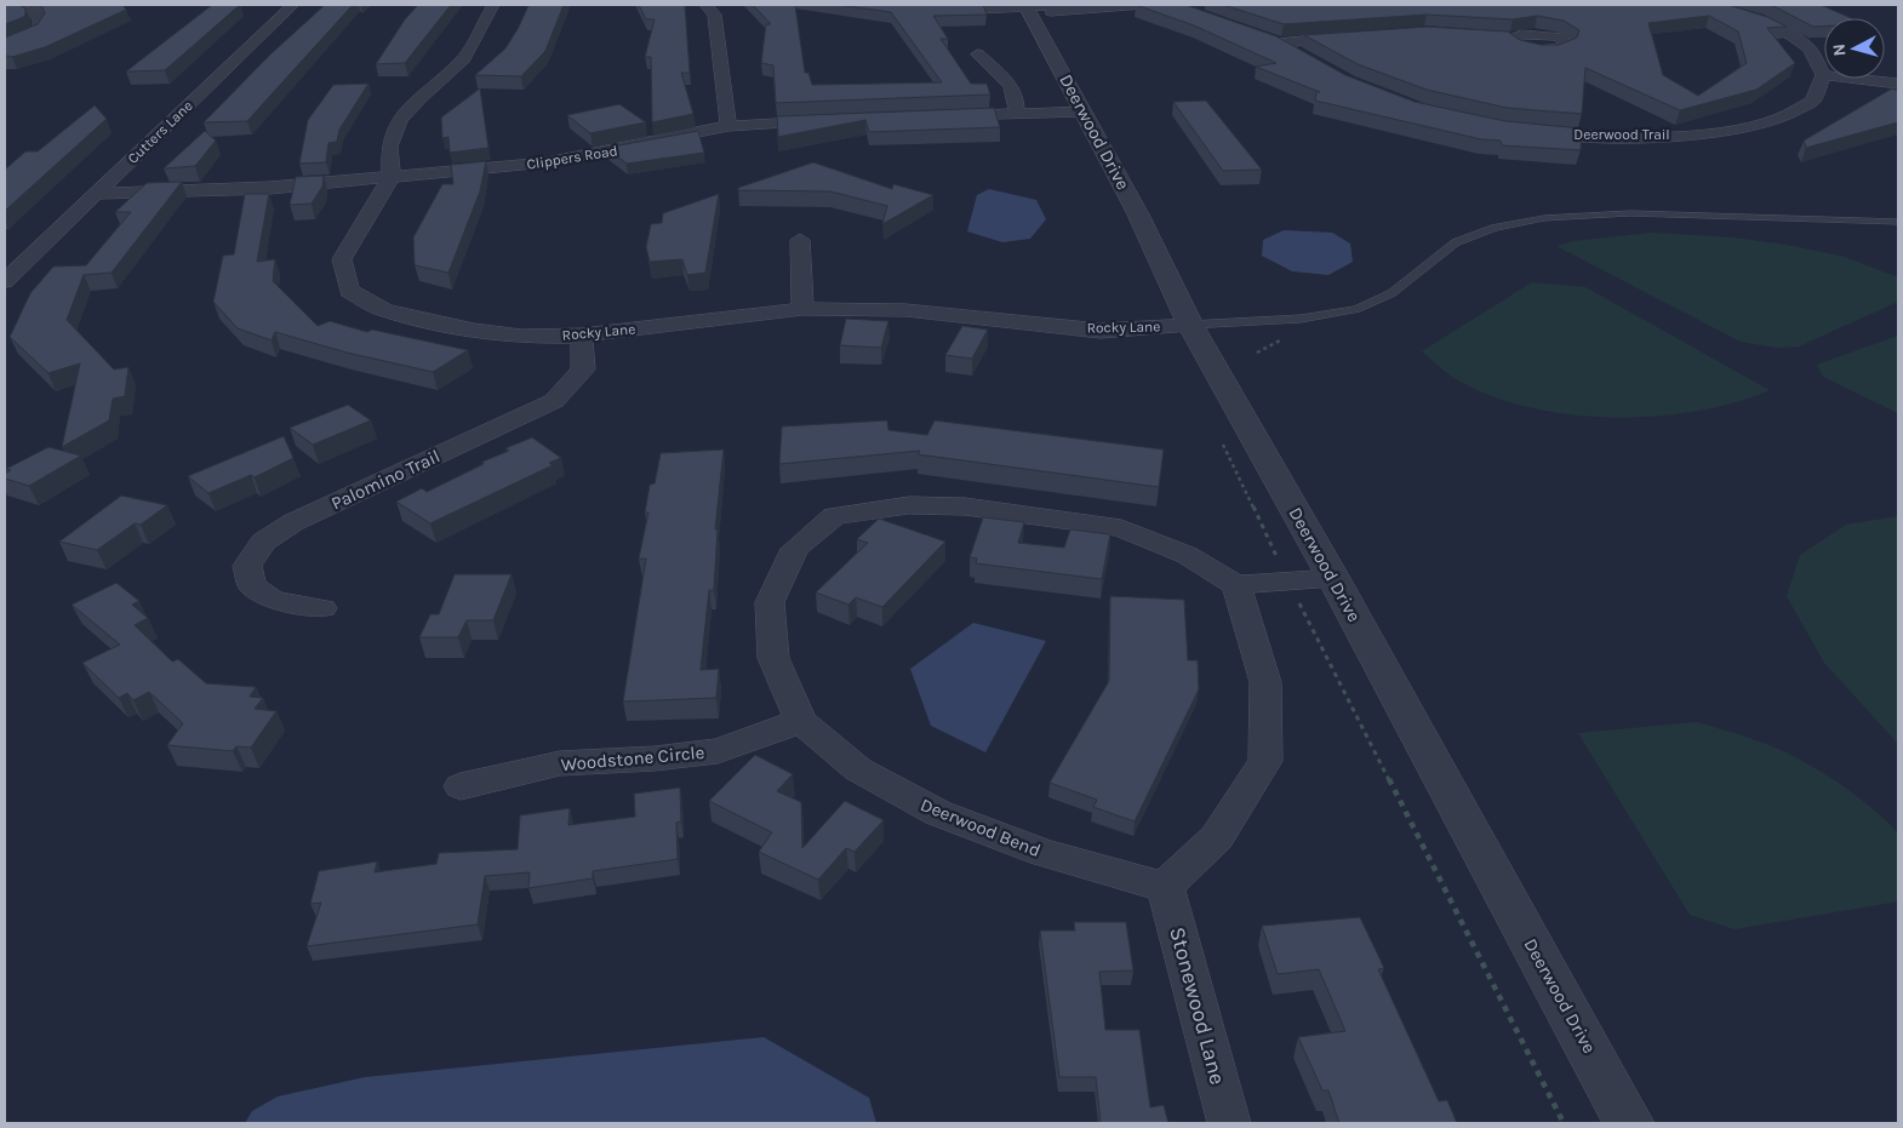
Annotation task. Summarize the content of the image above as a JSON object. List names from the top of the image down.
{
  "streets": {
    "street": [
      "Cutters Lane",
      "Deerwood Drive",
      "Deerwood Trail",
      "Clippers Road",
      "Rocky Lane",
      "Palomino Trail",
      "Woodstone Circle",
      "Deerwood Bend",
      "Stonewood Lane"
    ]
  },
  "crossings": [
    ["Cutters Lane", "Clippers Road"],
    ["Deerwood Drive", "Rocky Lane"],
    ["Clippers Road", "Rocky Lane"],
    ["Rocky Lane", "Palomino Trail"],
    ["Woodstone Circle", "Deerwood Bend"],
    ["Deerwood Bend", "Stonewood Lane"]
  ],
  "north": "left"
}
